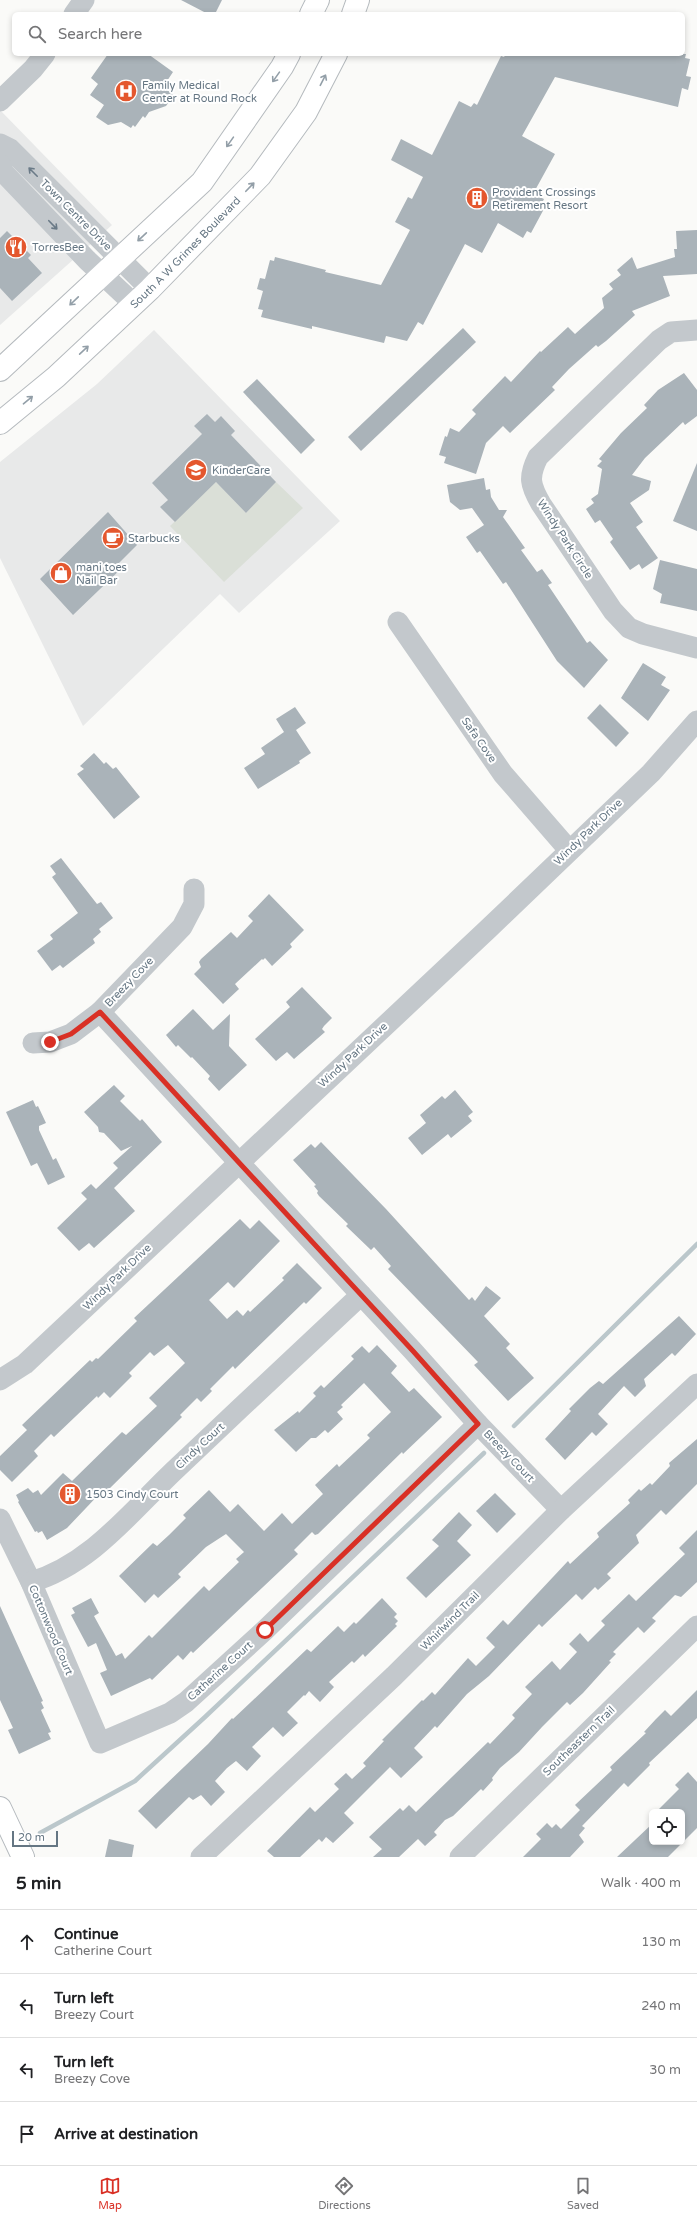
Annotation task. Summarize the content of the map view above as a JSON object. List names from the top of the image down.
{
  "streets": {
    "main road": ["South A W Grimes Boulevard"],
    "street": [
      "Town Centre Drive",
      "Windy Park Circle",
      "Safa Cove",
      "Windy Park Drive",
      "Breezy Cove",
      "Cindy Court",
      "Breezy Court",
      "Whirlwind Trail",
      "Cottonwood Court",
      "Catherine Court",
      "Southeastern Trail"
    ]
  },
  "crossings": [
    ["Town Centre Drive", "South A W Grimes Boulevard"],
    ["Safa Cove", "Windy Park Drive"],
    ["Windy Park Drive", "Breezy Court"],
    ["Breezy Cove", "Breezy Court"],
    ["Cindy Court", "Breezy Court"],
    ["Cindy Court", "Cottonwood Court"],
    ["Breezy Court", "Whirlwind Trail"],
    ["Breezy Court", "Catherine Court"],
    ["Cottonwood Court", "Catherine Court"]
  ],
  "places": {
    "hospital": ["Family Medical Center at Round Rock"],
    "building": ["Provident Crossings Retirement Resort", "1503 Cindy Court"],
    "restaurant": ["TorresBee"],
    "school or university": ["KinderCare"],
    "cafe": ["Starbucks"],
    "shop": ["mani toes Nail Bar"]
  },
  "scale_bar": "20 m",
  "page": {
    "search": "Search here",
    "scale": "20 m",
    "heading": ["5 min", "Walk · 400 m"],
    "list": [
      ["Continue", "Catherine Court", "130 m"],
      ["Turn left", "Breezy Court", "240 m"],
      ["Turn left", "Breezy Cove", "30 m"],
      "Arrive at destination"
    ],
    "nav": ["Map", "Directions", "Saved"]
  }
}
